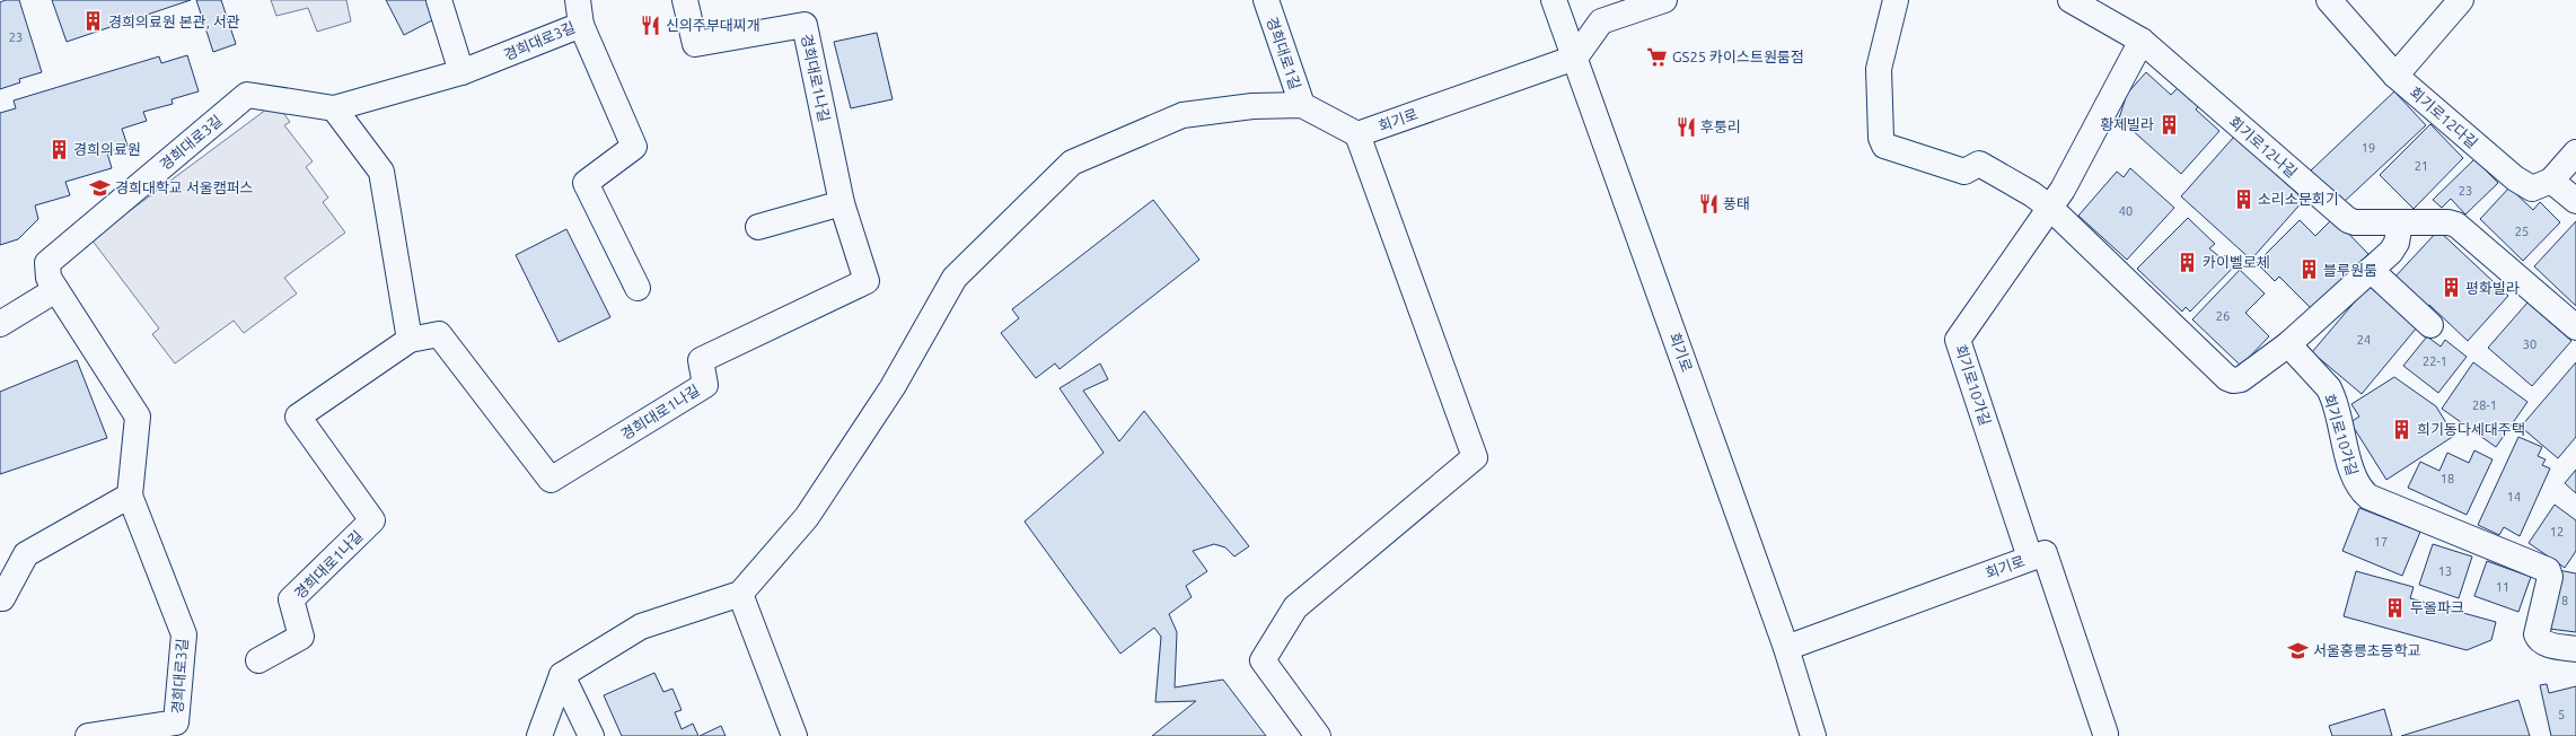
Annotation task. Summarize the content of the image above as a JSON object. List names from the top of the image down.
{
  "streets": {
    "street": [
      "경희대로3길",
      "경희대로1길",
      "경희대로1나길",
      "회기로12다길",
      "회기로",
      "회기로12나길",
      "회기로10가길"
    ]
  },
  "crossings": [
    ["회기로", "회기로10가길"],
    ["회기로12나길", "회기로10가길"]
  ],
  "places": {
    "building": [
      "경희의료원 본관, 서관",
      "황제빌라",
      "경희의료원",
      "소리소문회기",
      "카이벨로체",
      "블루원룸",
      "평화빌라",
      "희기동다세대주택",
      "두올파크"
    ],
    "restaurant": ["신의주부대찌개", "후퉁리", "풍태"],
    "supermarket": ["GS25 카이스트원룸점"],
    "school or university": ["경희대학교 서울캠퍼스", "서울홍릉초등학교"]
  },
  "house_numbers": [
    "23",
    "19",
    "21",
    "23",
    "40",
    "25",
    "26",
    "24",
    "30",
    "22-1",
    "28-1",
    "18",
    "14",
    "12",
    "17",
    "13",
    "11",
    "8",
    "5"
  ]
}
